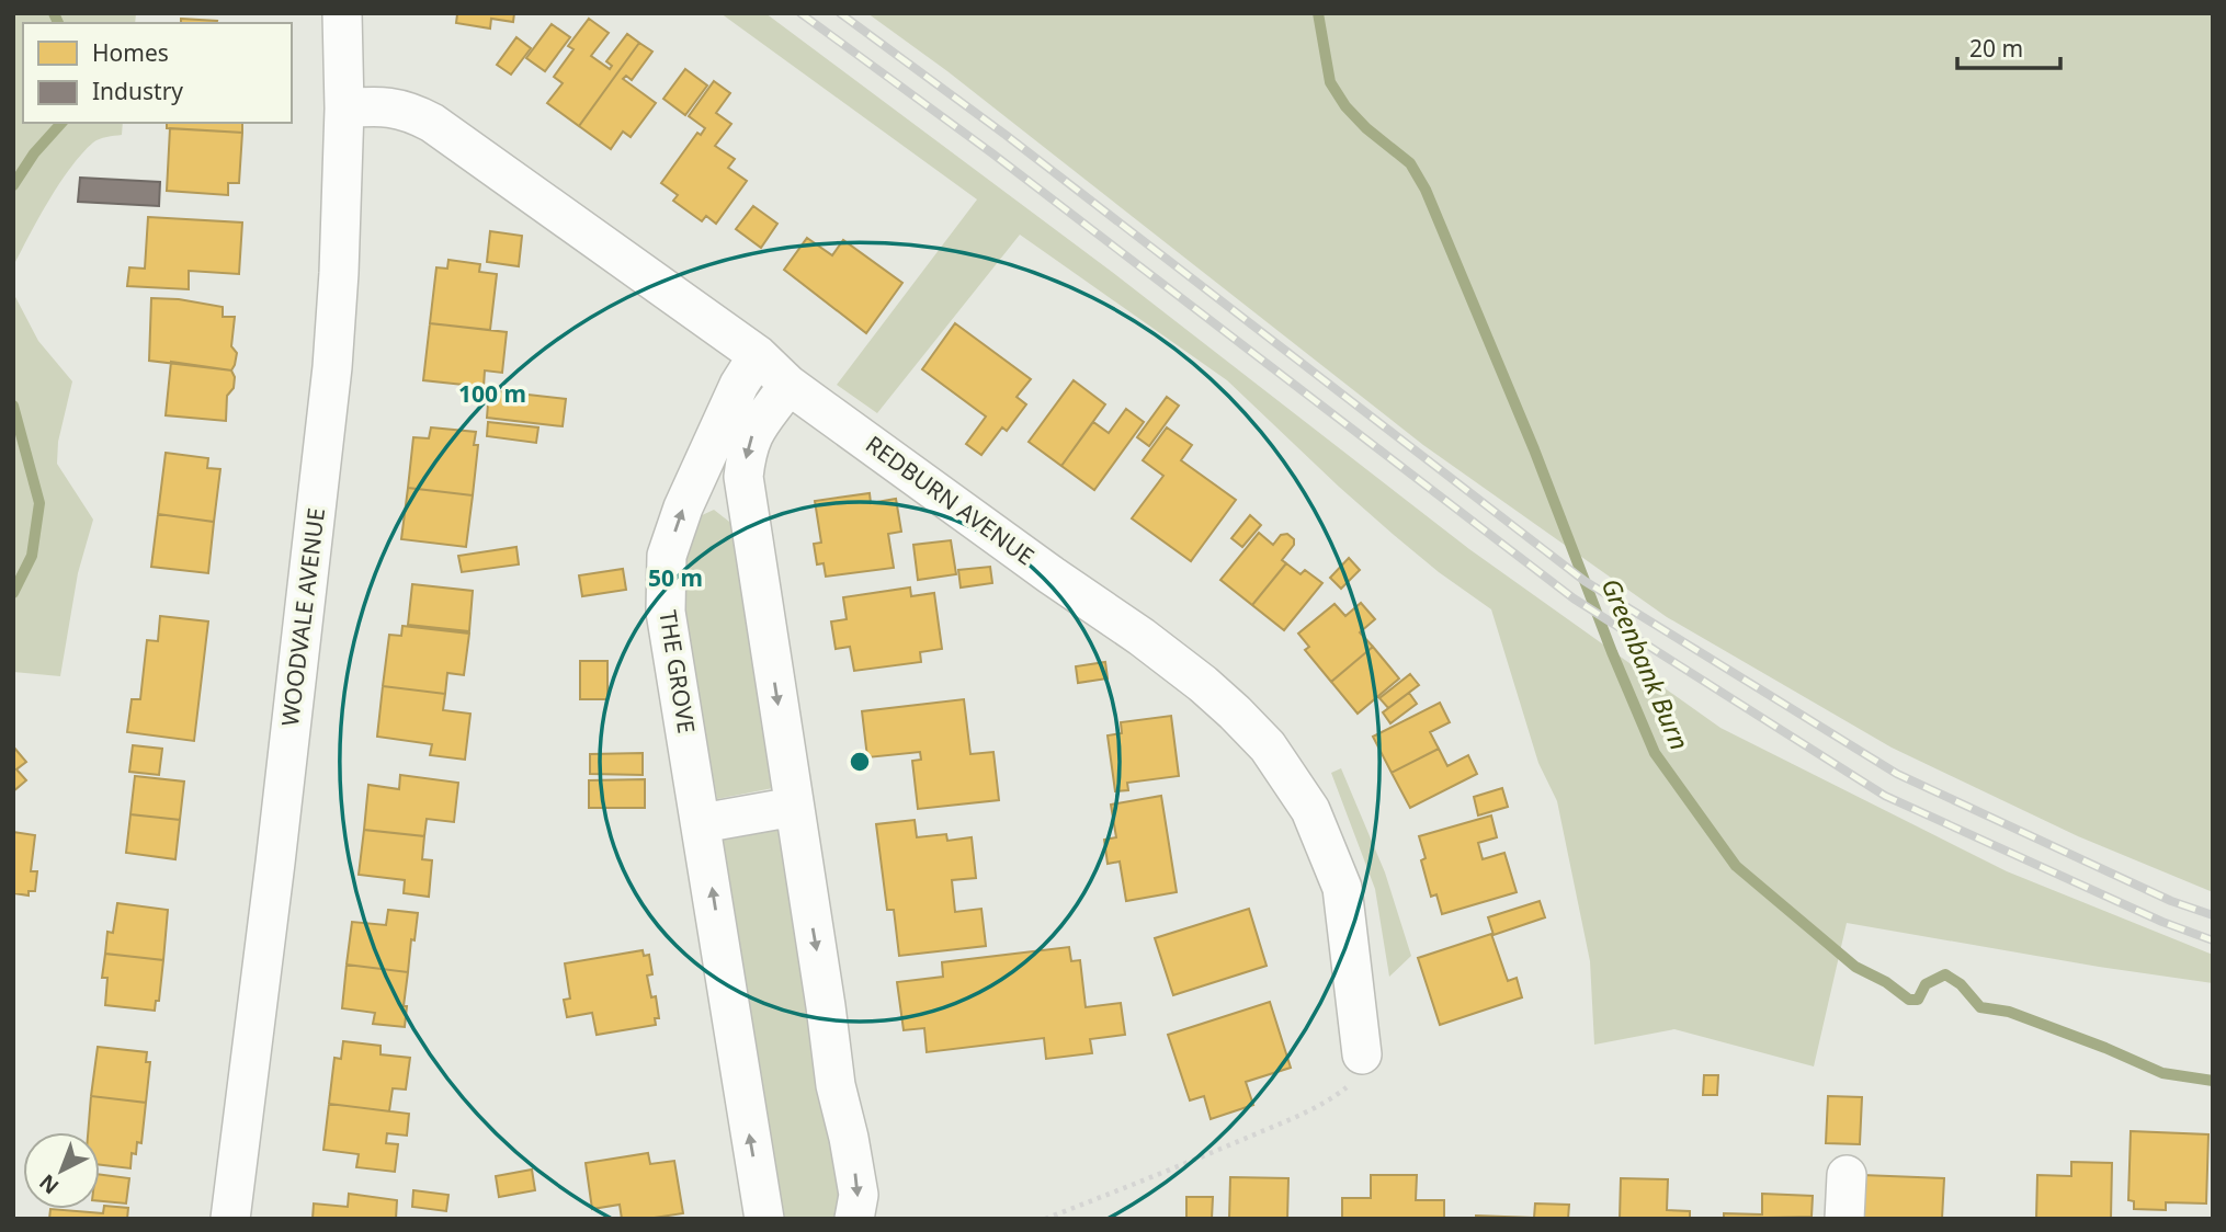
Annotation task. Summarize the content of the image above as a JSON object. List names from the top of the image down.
{
  "streets": {
    "street": ["REDBURN AVENUE", "WOODVALE AVENUE", "THE GROVE"]
  },
  "crossings": [
    ["REDBURN AVENUE", "WOODVALE AVENUE"],
    ["REDBURN AVENUE", "THE GROVE"]
  ],
  "water": ["Greenbank Burn"],
  "legend": ["Homes", "Industry"],
  "scale_bar": "20 m",
  "north": "bottom left",
  "rings": ["100 m", "50 m"]
}
